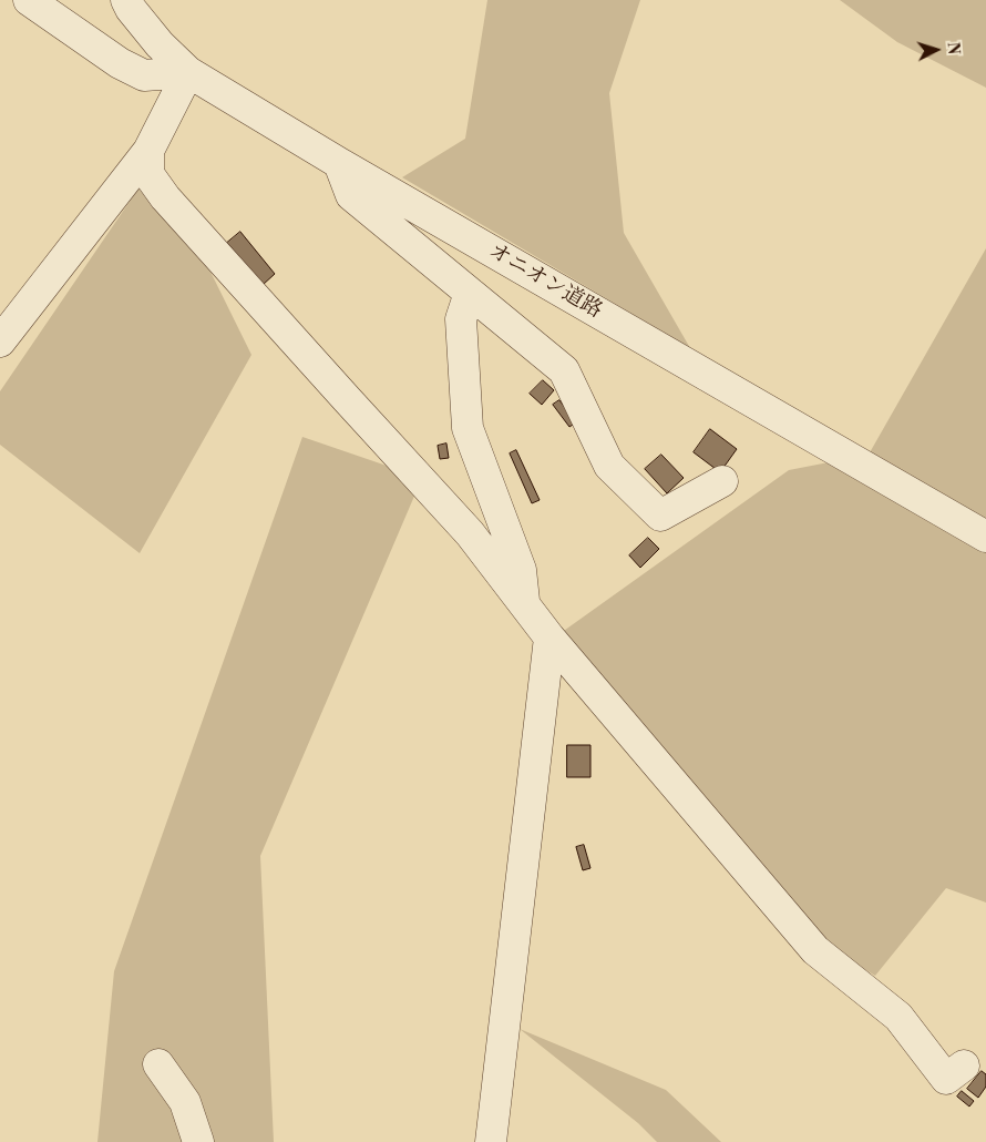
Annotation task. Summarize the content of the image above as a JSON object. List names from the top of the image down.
{
  "streets": {
    "street": ["オニオン道路"]
  },
  "north": "right"
}
